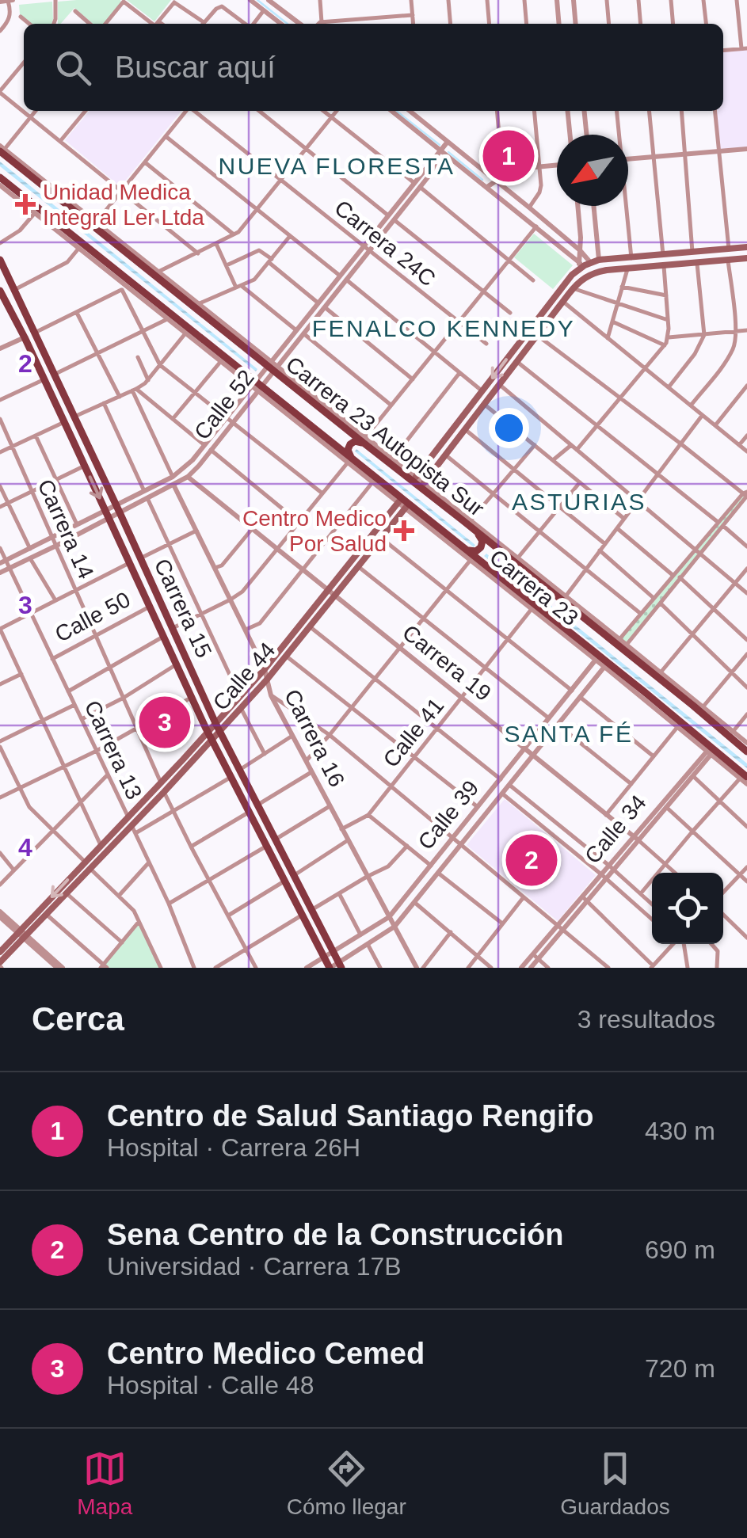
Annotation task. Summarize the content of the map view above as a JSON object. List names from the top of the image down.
{
  "streets": {
    "main road": ["Carrera 23 Autopista Sur", "Carrera 15", "Calle 44"],
    "street": [
      "Carrera 24C",
      "Calle 52",
      "Carrera 14",
      "Carrera 23",
      "Calle 50",
      "Carrera 19",
      "Calle 41",
      "Carrera 16",
      "Carrera 13",
      "Calle 39",
      "Calle 34"
    ]
  },
  "crossings": [
    ["Carrera 24C", "Calle 52"],
    ["Calle 52", "Carrera 23 Autopista Sur"],
    ["Calle 52", "Carrera 14"],
    ["Calle 52", "Carrera 15"],
    ["Calle 52", "Carrera 19"],
    ["Calle 52", "Carrera 16"],
    ["Calle 52", "Carrera 13"],
    ["Carrera 23 Autopista Sur", "Carrera 23"],
    ["Carrera 23 Autopista Sur", "Calle 34"],
    ["Carrera 14", "Calle 50"],
    ["Carrera 14", "Calle 44"],
    ["Carrera 23", "Calle 44"],
    ["Carrera 23", "Calle 41"],
    ["Carrera 23", "Calle 39"],
    ["Carrera 23", "Calle 34"],
    ["Carrera 15", "Calle 50"],
    ["Carrera 15", "Calle 44"],
    ["Carrera 15", "Calle 39"],
    ["Calle 50", "Carrera 13"],
    ["Carrera 19", "Calle 44"],
    ["Carrera 19", "Calle 41"],
    ["Carrera 19", "Calle 39"],
    ["Carrera 19", "Calle 34"],
    ["Calle 44", "Carrera 16"],
    ["Calle 44", "Carrera 13"],
    ["Calle 41", "Carrera 16"],
    ["Carrera 16", "Calle 39"]
  ],
  "districts": [
    "NUEVA FLORESTA",
    "FENALCO KENNEDY",
    "ASTURIAS",
    "SANTA FÉ"
  ],
  "places": {
    "health": ["Unidad Medica Integral Ler Ltda", "Centro Medico Por Salud"]
  },
  "north": "bottom left",
  "page": {
    "search": "Buscar aquí",
    "pins": ["1", "3", "2"],
    "heading": ["Cerca", "3 resultados"],
    "list": [
      {
        "mark": "1",
        "name": "Centro de Salud Santiago Rengifo",
        "note": "Hospital · Carrera 26H",
        "value": "430 m"
      },
      {
        "mark": "2",
        "name": "Sena Centro de la Construcción",
        "note": "Universidad · Carrera 17B",
        "value": "690 m"
      },
      {
        "mark": "3",
        "name": "Centro Medico Cemed",
        "note": "Hospital · Calle 48",
        "value": "720 m"
      }
    ],
    "nav": ["Mapa", "Cómo llegar", "Guardados"]
  },
  "grid": {
    "rows": ["2", "3", "4"]
  }
}
